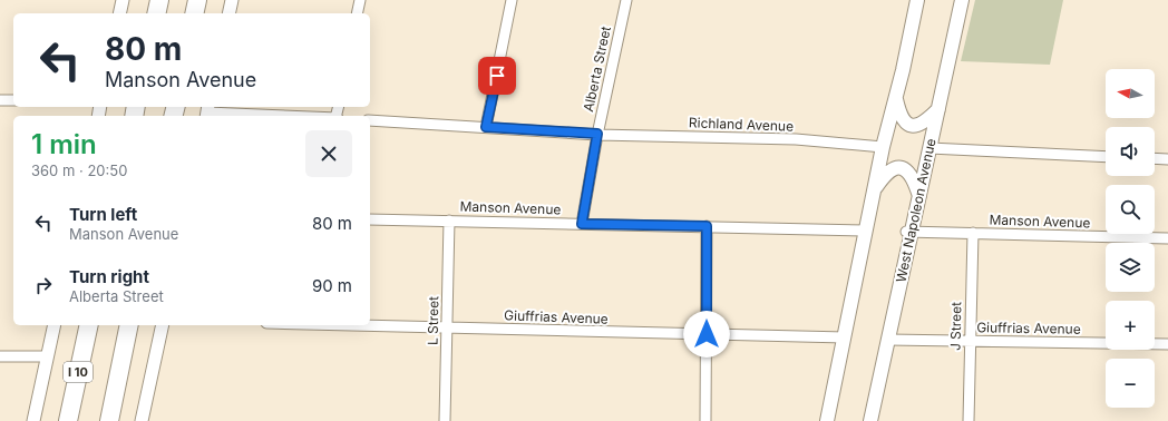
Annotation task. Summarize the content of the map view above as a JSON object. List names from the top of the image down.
{
  "streets": {
    "highway": ["I 10"],
    "main road": ["West Napoleon Avenue"],
    "street": [
      "Alberta Street",
      "Richland Avenue",
      "Manson Avenue",
      "Giuffrias Avenue",
      "L Street",
      "J Street"
    ]
  },
  "crossings": [
    ["Alberta Street", "Richland Avenue"],
    ["Alberta Street", "Manson Avenue"],
    ["Manson Avenue", "West Napoleon Avenue"],
    ["Manson Avenue", "L Street"],
    ["Manson Avenue", "J Street"],
    ["West Napoleon Avenue", "Giuffrias Avenue"],
    ["Giuffrias Avenue", "L Street"],
    ["Giuffrias Avenue", "J Street"]
  ],
  "north": "left",
  "page": {
    "turn": ["80 m", "Manson Avenue"],
    "map_buttons": ["+", "−"],
    "heading": ["1 min", "360 m · 20:50"],
    "list": [
      {
        "name": "Turn left",
        "note": "Manson Avenue",
        "value": "80 m"
      },
      {
        "name": "Turn right",
        "note": "Alberta Street",
        "value": "90 m"
      }
    ]
  }
}
